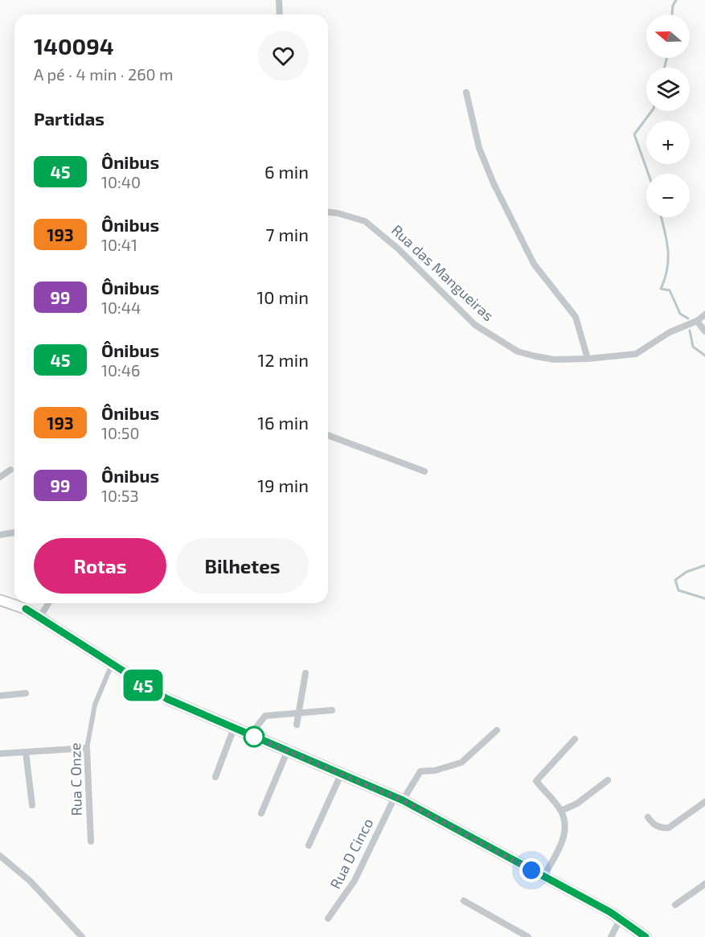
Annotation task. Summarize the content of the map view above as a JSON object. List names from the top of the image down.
{
  "streets": {
    "street": ["Rua das Mangueiras", "Rua C Onze", "Rua D Cinco"]
  },
  "lines": ["bus line 45"],
  "north": "left",
  "page": {
    "on_map": "45",
    "map_buttons": ["+", "−"],
    "heading": [
      ["140094", "A pé · 4 min · 260 m"],
      "Partidas"
    ],
    "list": [
      {
        "mark": "45",
        "name": "Ônibus",
        "note": "10:40",
        "value": "6 min"
      },
      {
        "mark": "193",
        "name": "Ônibus",
        "note": "10:41",
        "value": "7 min"
      },
      {
        "mark": "99",
        "name": "Ônibus",
        "note": "10:44",
        "value": "10 min"
      },
      {
        "mark": "45",
        "name": "Ônibus",
        "note": "10:46",
        "value": "12 min"
      },
      {
        "mark": "193",
        "name": "Ônibus",
        "note": "10:50",
        "value": "16 min"
      },
      {
        "mark": "99",
        "name": "Ônibus",
        "note": "10:53",
        "value": "19 min"
      }
    ],
    "buttons": ["Rotas", "Bilhetes"]
  }
}
